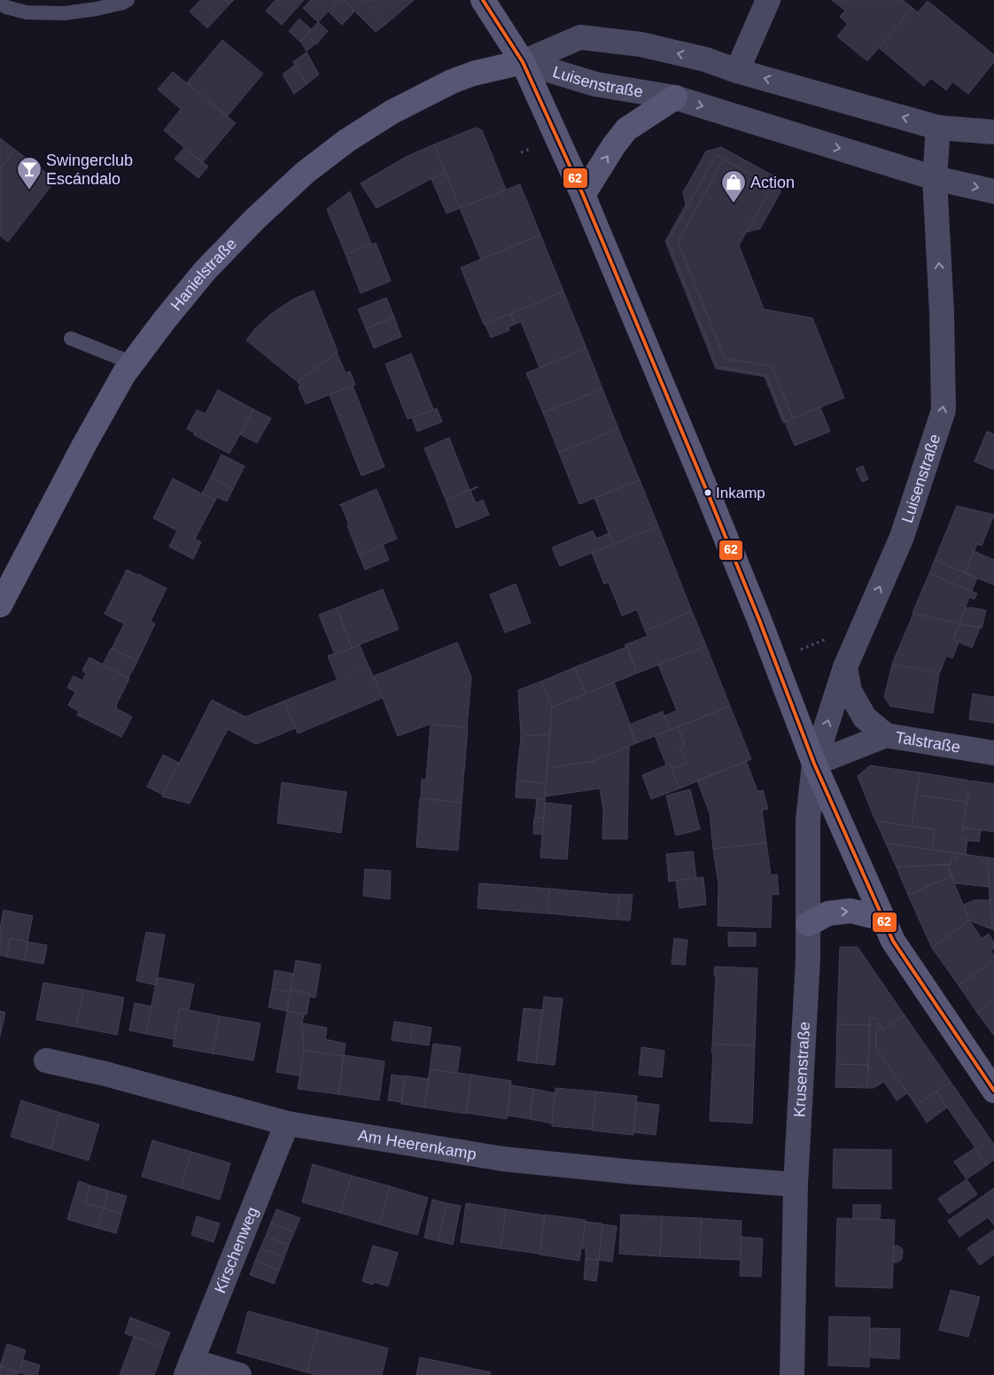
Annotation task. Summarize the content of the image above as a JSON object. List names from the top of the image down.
{
  "streets": {
    "main road": ["Hanielstraße"],
    "street": [
      "Luisenstraße",
      "Talstraße",
      "Krusenstraße",
      "Am Heerenkamp",
      "Kirschenweg"
    ]
  },
  "crossings": [
    ["Luisenstraße", "Hanielstraße"],
    ["Luisenstraße", "Talstraße"],
    ["Luisenstraße", "Krusenstraße"],
    ["Talstraße", "Krusenstraße"],
    ["Krusenstraße", "Am Heerenkamp"],
    ["Am Heerenkamp", "Kirschenweg"]
  ],
  "places": {
    "bar": ["Swingerclub Escándalo"],
    "shop": ["Action"],
    "other": ["Inkamp"]
  },
  "lines": ["transit line 62"]
}
